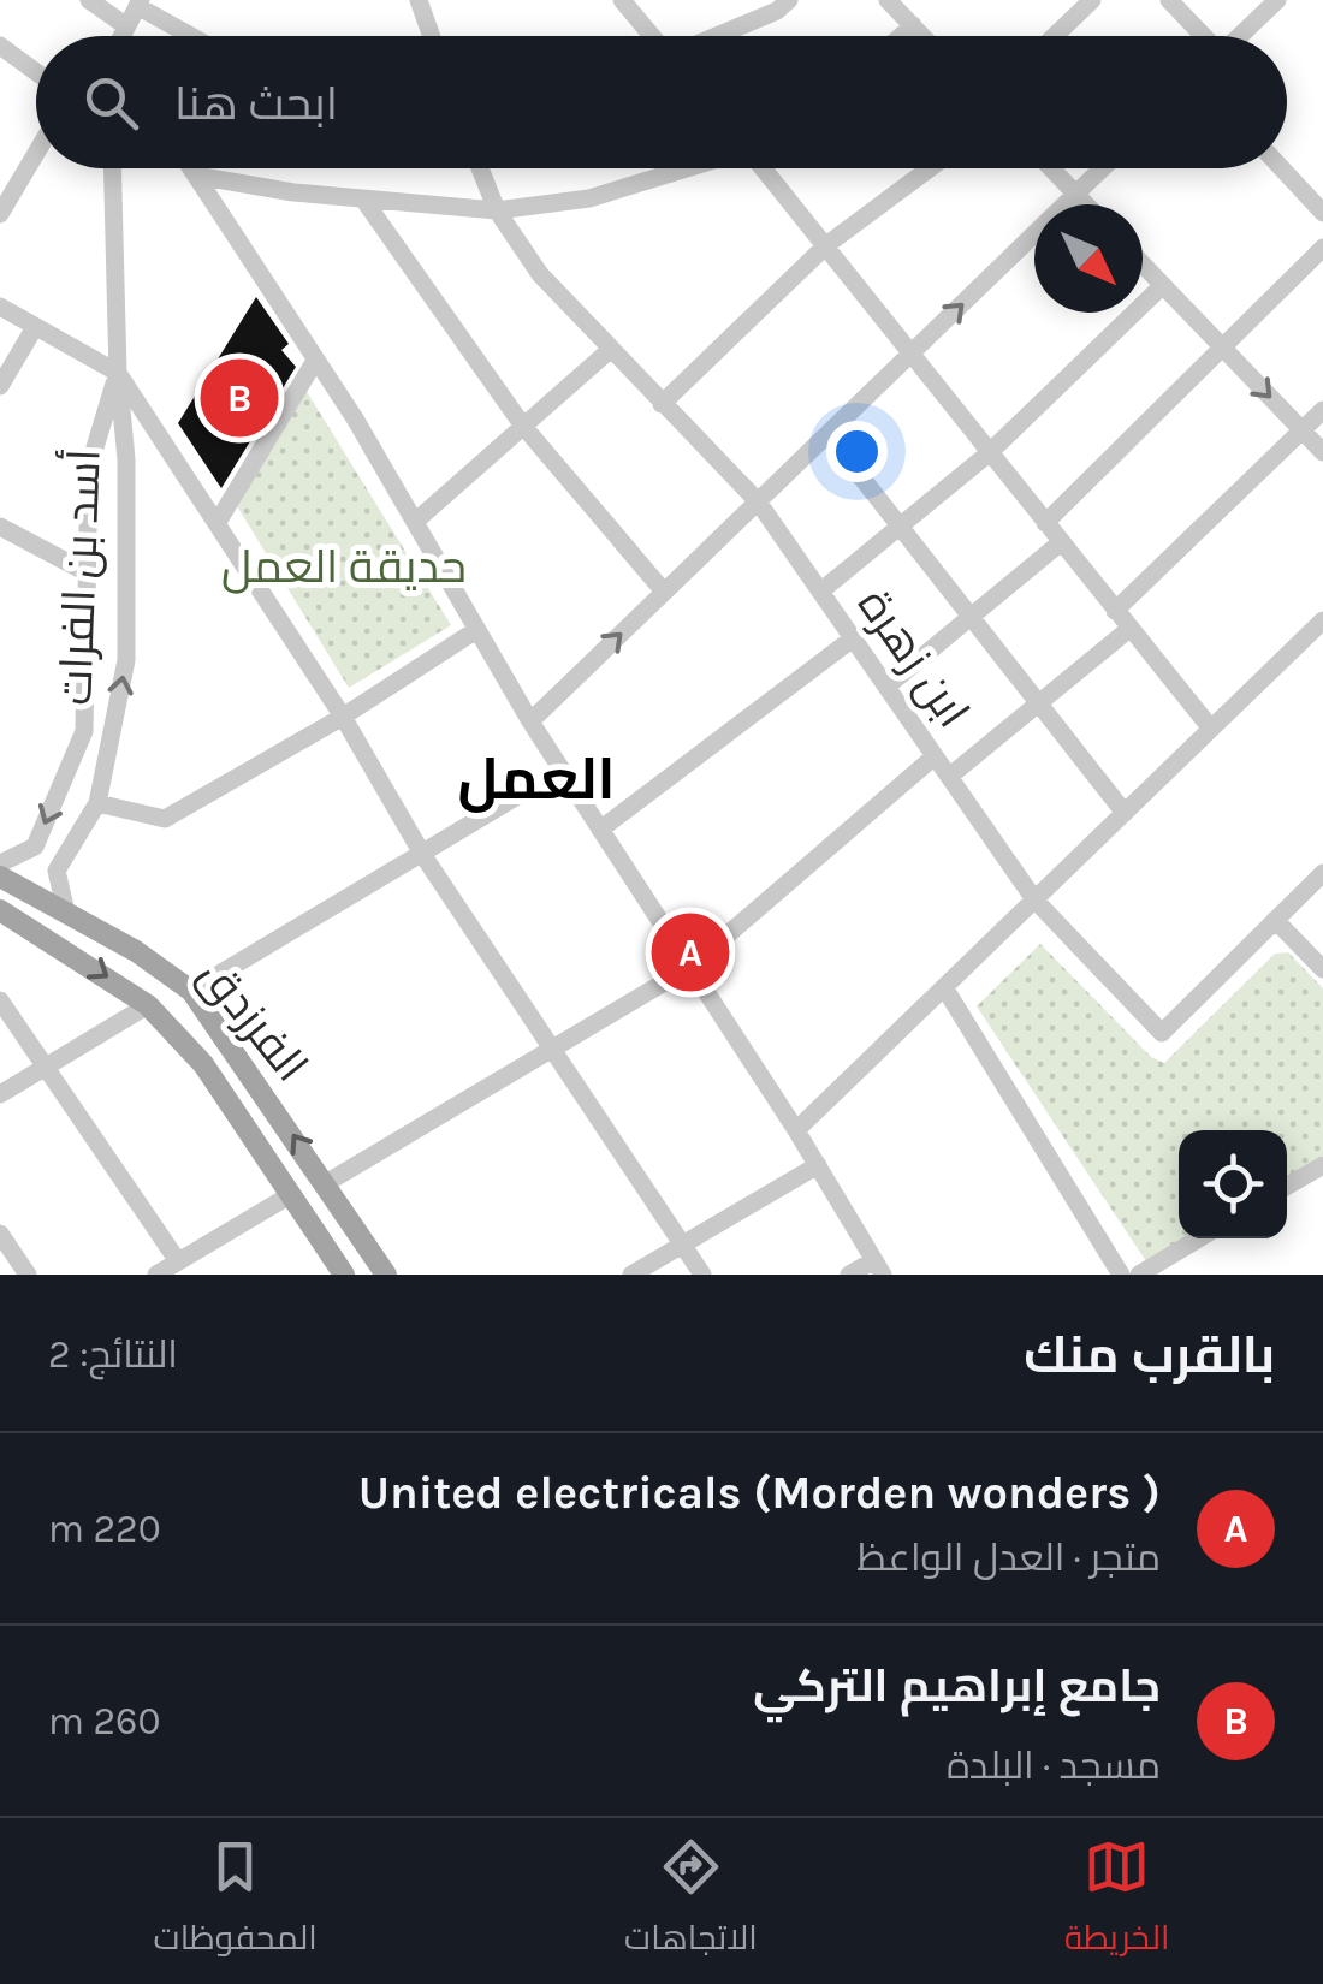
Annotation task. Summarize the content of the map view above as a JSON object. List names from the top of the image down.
{
  "streets": {
    "main road": ["الفرزدق"],
    "street": ["أسد بن الفرات", "ابن زهرة"]
  },
  "crossings": [
    ["أسد بن الفرات", "الفرزدق"]
  ],
  "districts": ["العمل"],
  "parks": ["حديقة العمل"],
  "north": "bottom right",
  "page": {
    "search": "ابحث هنا",
    "pins": ["B", "A"],
    "heading": ["بالقرب منك", "النتائج: 2"],
    "list": [
      {
        "mark": "A",
        "name": "United electricals (Morden wonders )",
        "note": "متجر · العدل الواعظ",
        "value": "220 m"
      },
      {
        "mark": "B",
        "name": "جامع إبراهيم التركي",
        "note": "مسجد · البلدة",
        "value": "260 m"
      }
    ],
    "nav": ["الخريطة", "الاتجاهات", "المحفوظات"]
  }
}
